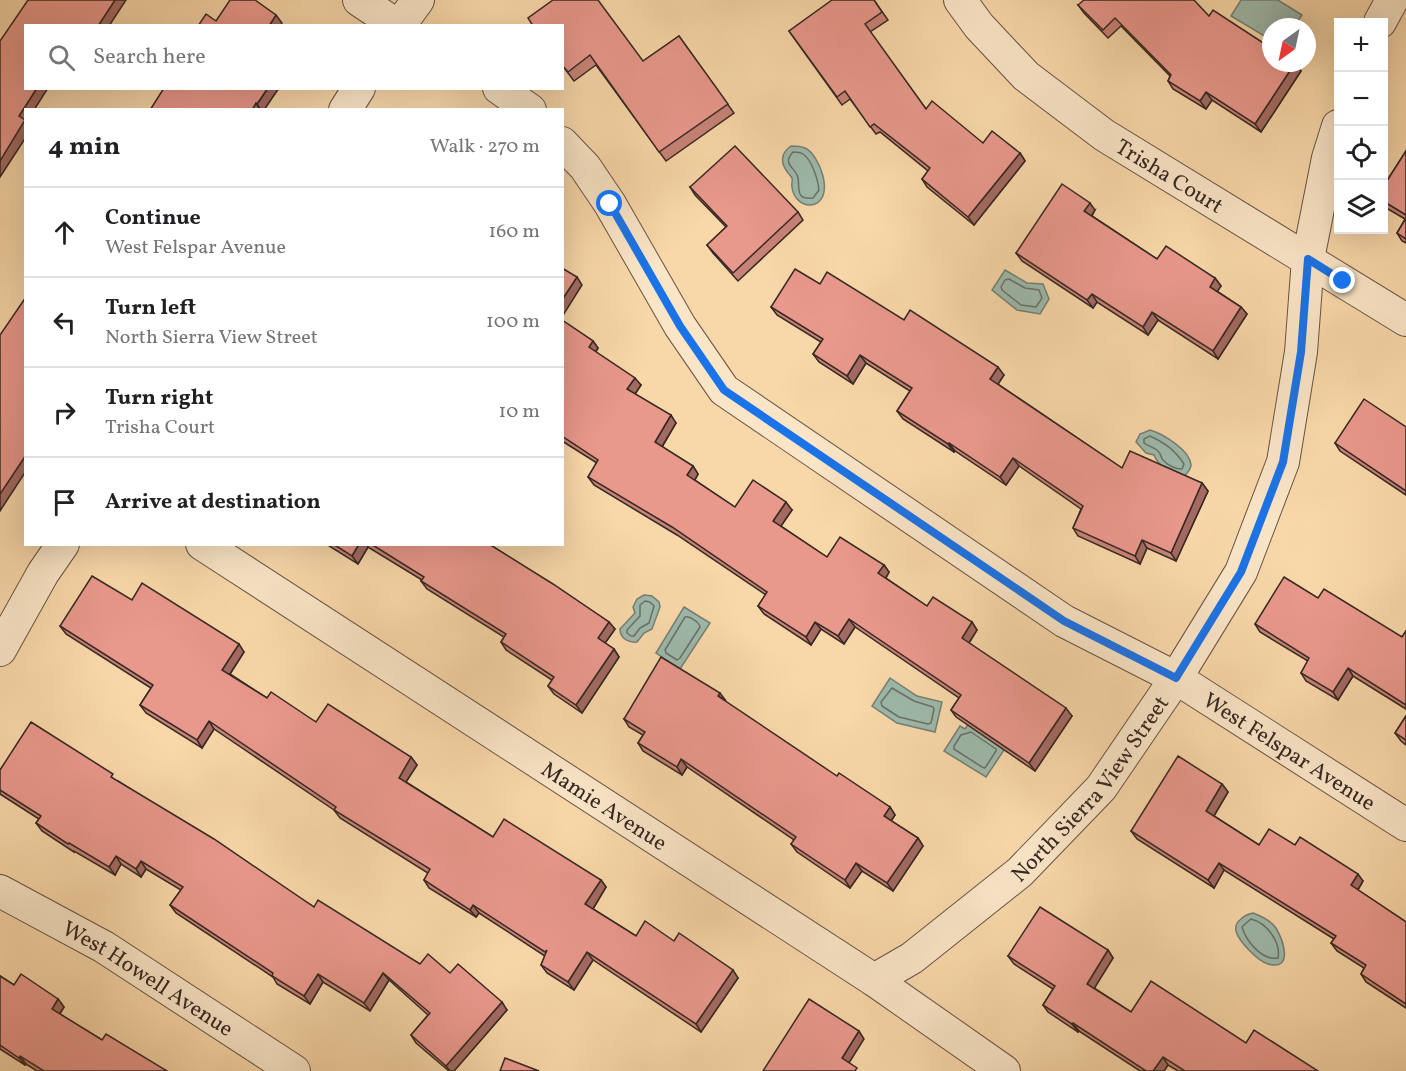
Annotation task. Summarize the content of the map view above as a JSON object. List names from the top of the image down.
{
  "streets": {
    "street": [
      "Trisha Court",
      "West Felspar Avenue",
      "North Sierra View Street",
      "Mamie Avenue",
      "West Howell Avenue"
    ]
  },
  "crossings": [
    ["Trisha Court", "North Sierra View Street"],
    ["West Felspar Avenue", "North Sierra View Street"],
    ["North Sierra View Street", "Mamie Avenue"]
  ],
  "north": "bottom left",
  "page": {
    "map_buttons": ["+", "−"],
    "search": "Search here",
    "heading": ["4 min", "Walk · 270 m"],
    "list": [
      ["Continue", "West Felspar Avenue", "160 m"],
      ["Turn left", "North Sierra View Street", "100 m"],
      ["Turn right", "Trisha Court", "10 m"],
      "Arrive at destination"
    ]
  }
}
